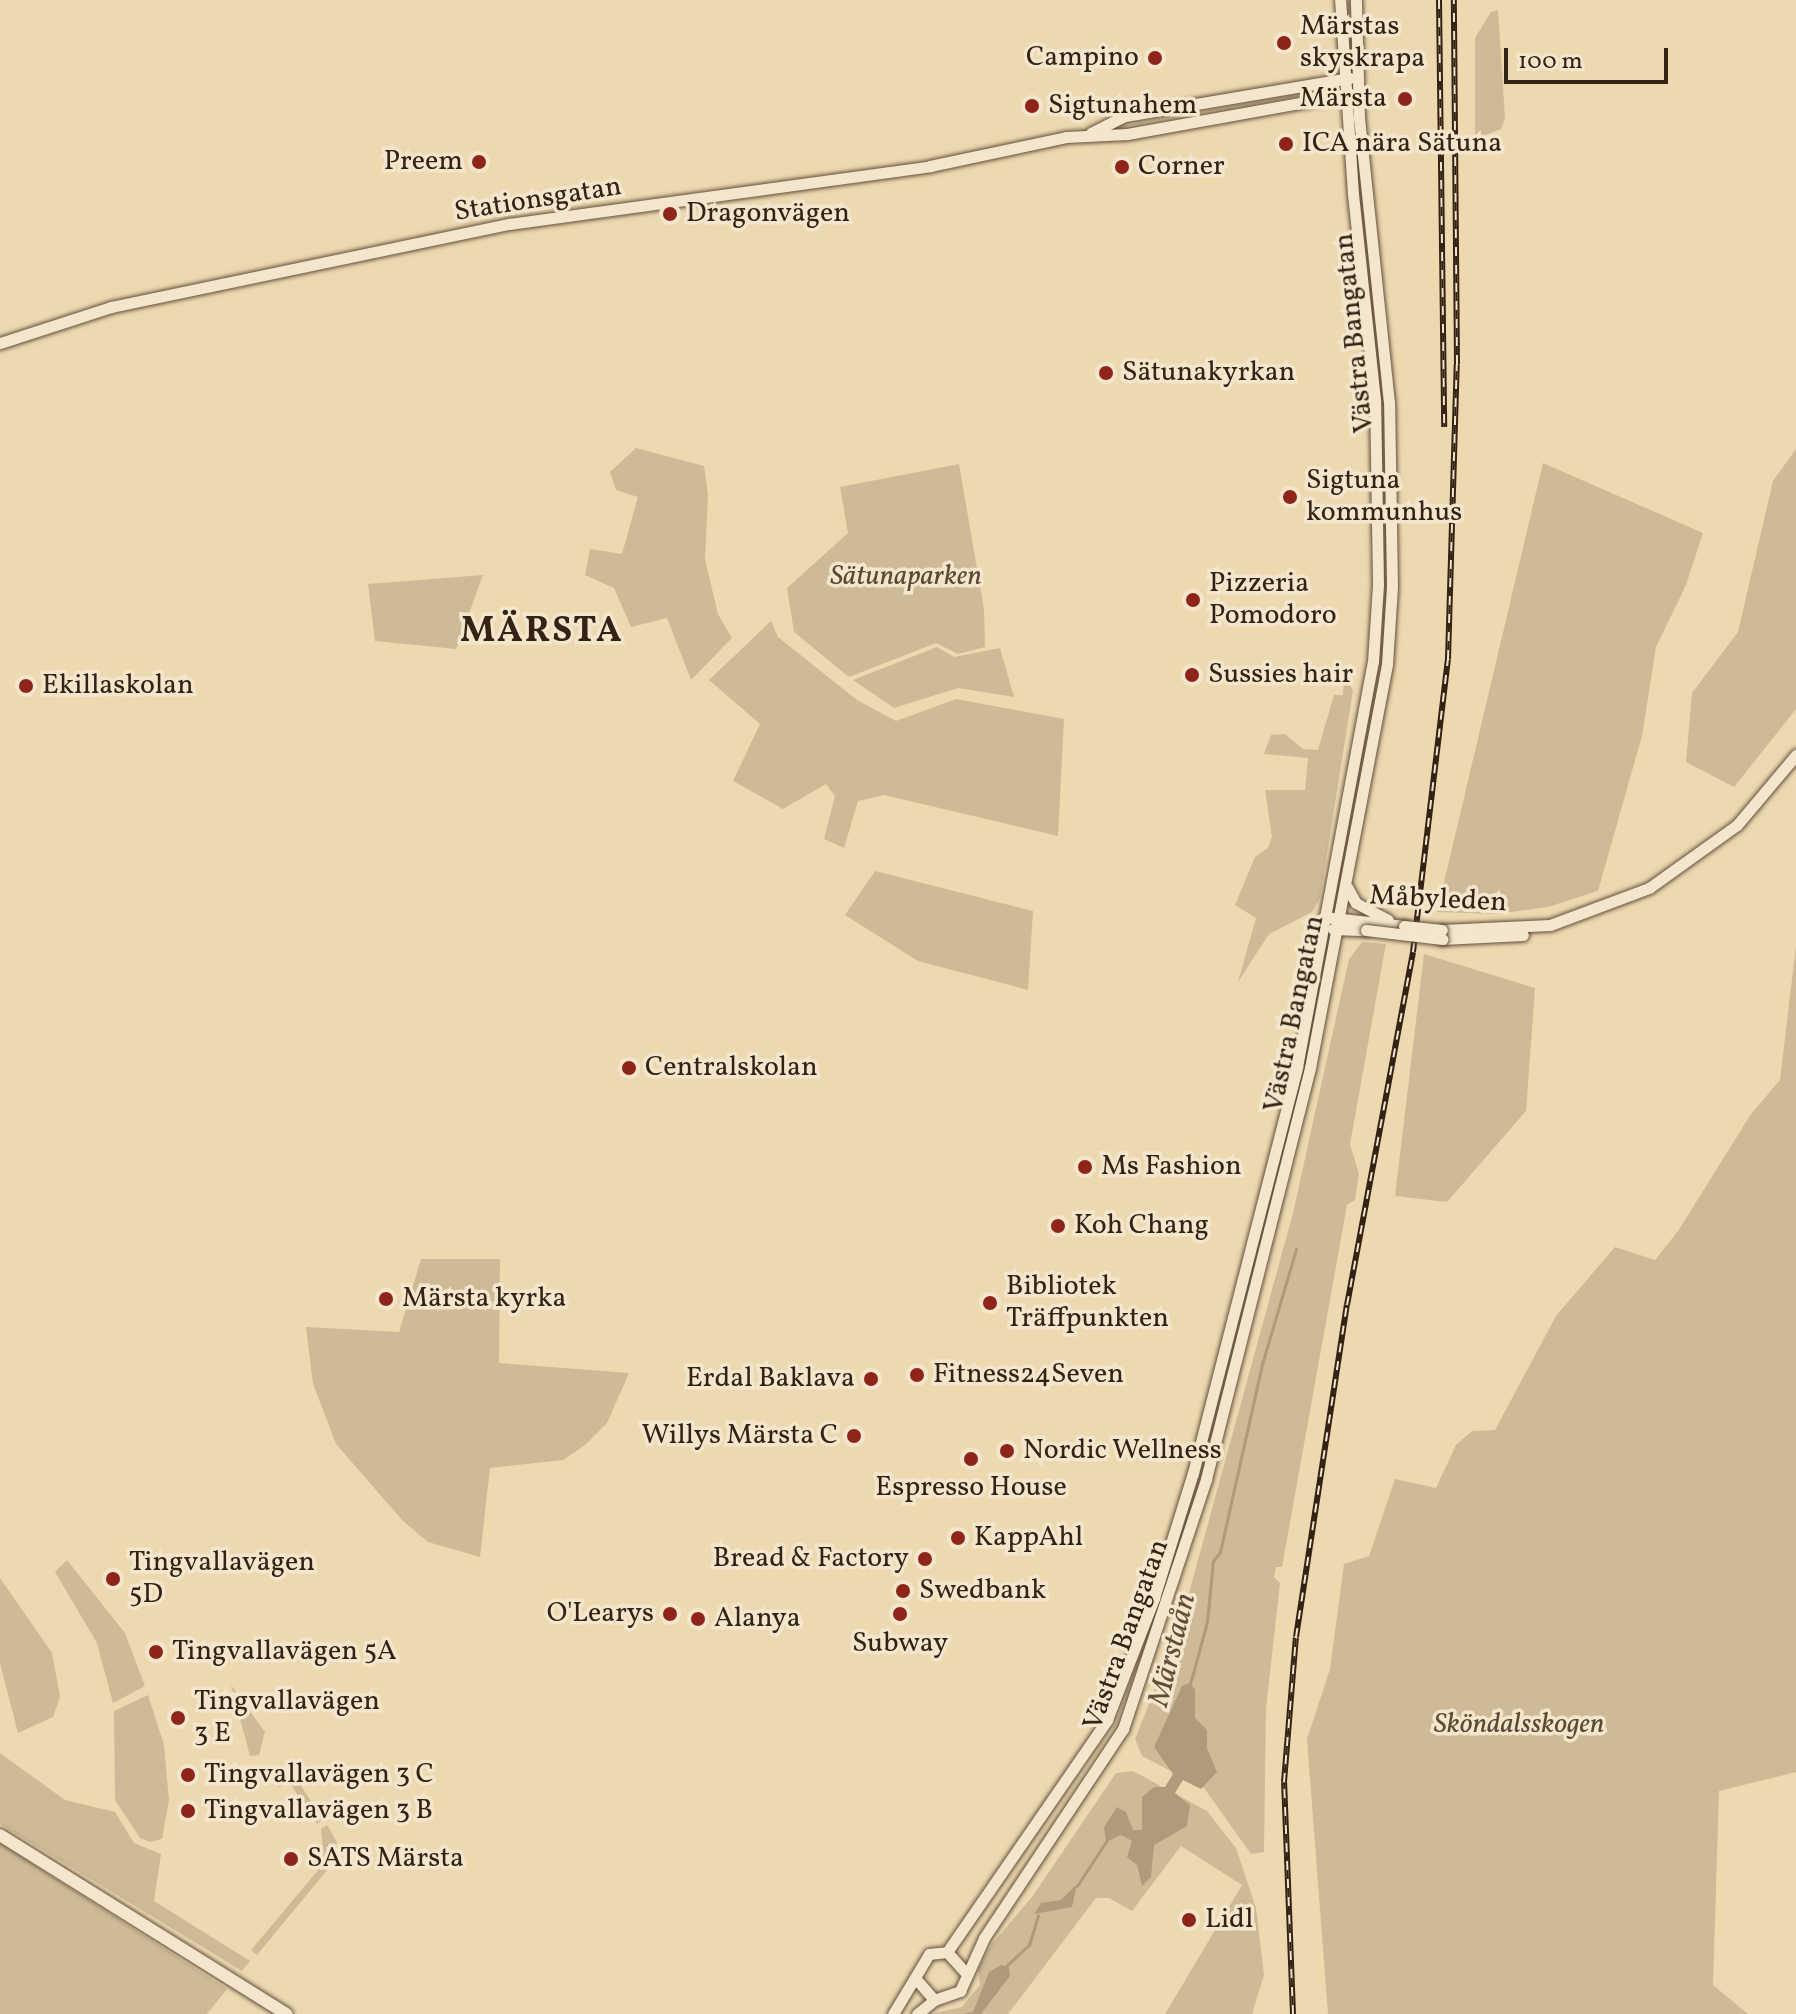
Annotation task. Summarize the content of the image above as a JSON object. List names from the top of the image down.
{
  "streets": {
    "street": ["Stationsgatan", "Västra Bangatan", "Måbyleden"]
  },
  "crossings": [
    ["Stationsgatan", "Västra Bangatan"],
    ["Västra Bangatan", "Måbyleden"]
  ],
  "districts": ["MÄRSTA"],
  "water": ["Märstaån"],
  "parks": ["Sätunaparken", "Sköndalsskogen"],
  "places": [
    "Märstas skyskrapa",
    "Campino",
    "Märsta",
    "Sigtunahem",
    "ICA nära Sätuna",
    "Preem",
    "Corner",
    "Dragonvägen",
    "Sätunakyrkan",
    "Sigtuna kommunhus",
    "Pizzeria Pomodoro",
    "Sussies hair",
    "Ekillaskolan",
    "Centralskolan",
    "Ms Fashion",
    "Koh Chang",
    "Märsta kyrka",
    "Bibliotek Träffpunkten",
    "Fitness24Seven",
    "Erdal Baklava",
    "Willys Märsta C",
    "Nordic Wellness",
    "Espresso House",
    "KappAhl",
    "Bread & Factory",
    "Tingvallavägen 5D",
    "Swedbank",
    "O'Learys",
    "Subway",
    "Alanya",
    "Tingvallavägen 5A",
    "Tingvallavägen 3 E",
    "Tingvallavägen 3 C",
    "Tingvallavägen 3 B",
    "SATS Märsta",
    "Lidl"
  ],
  "scale_bar": "100 m"
}
